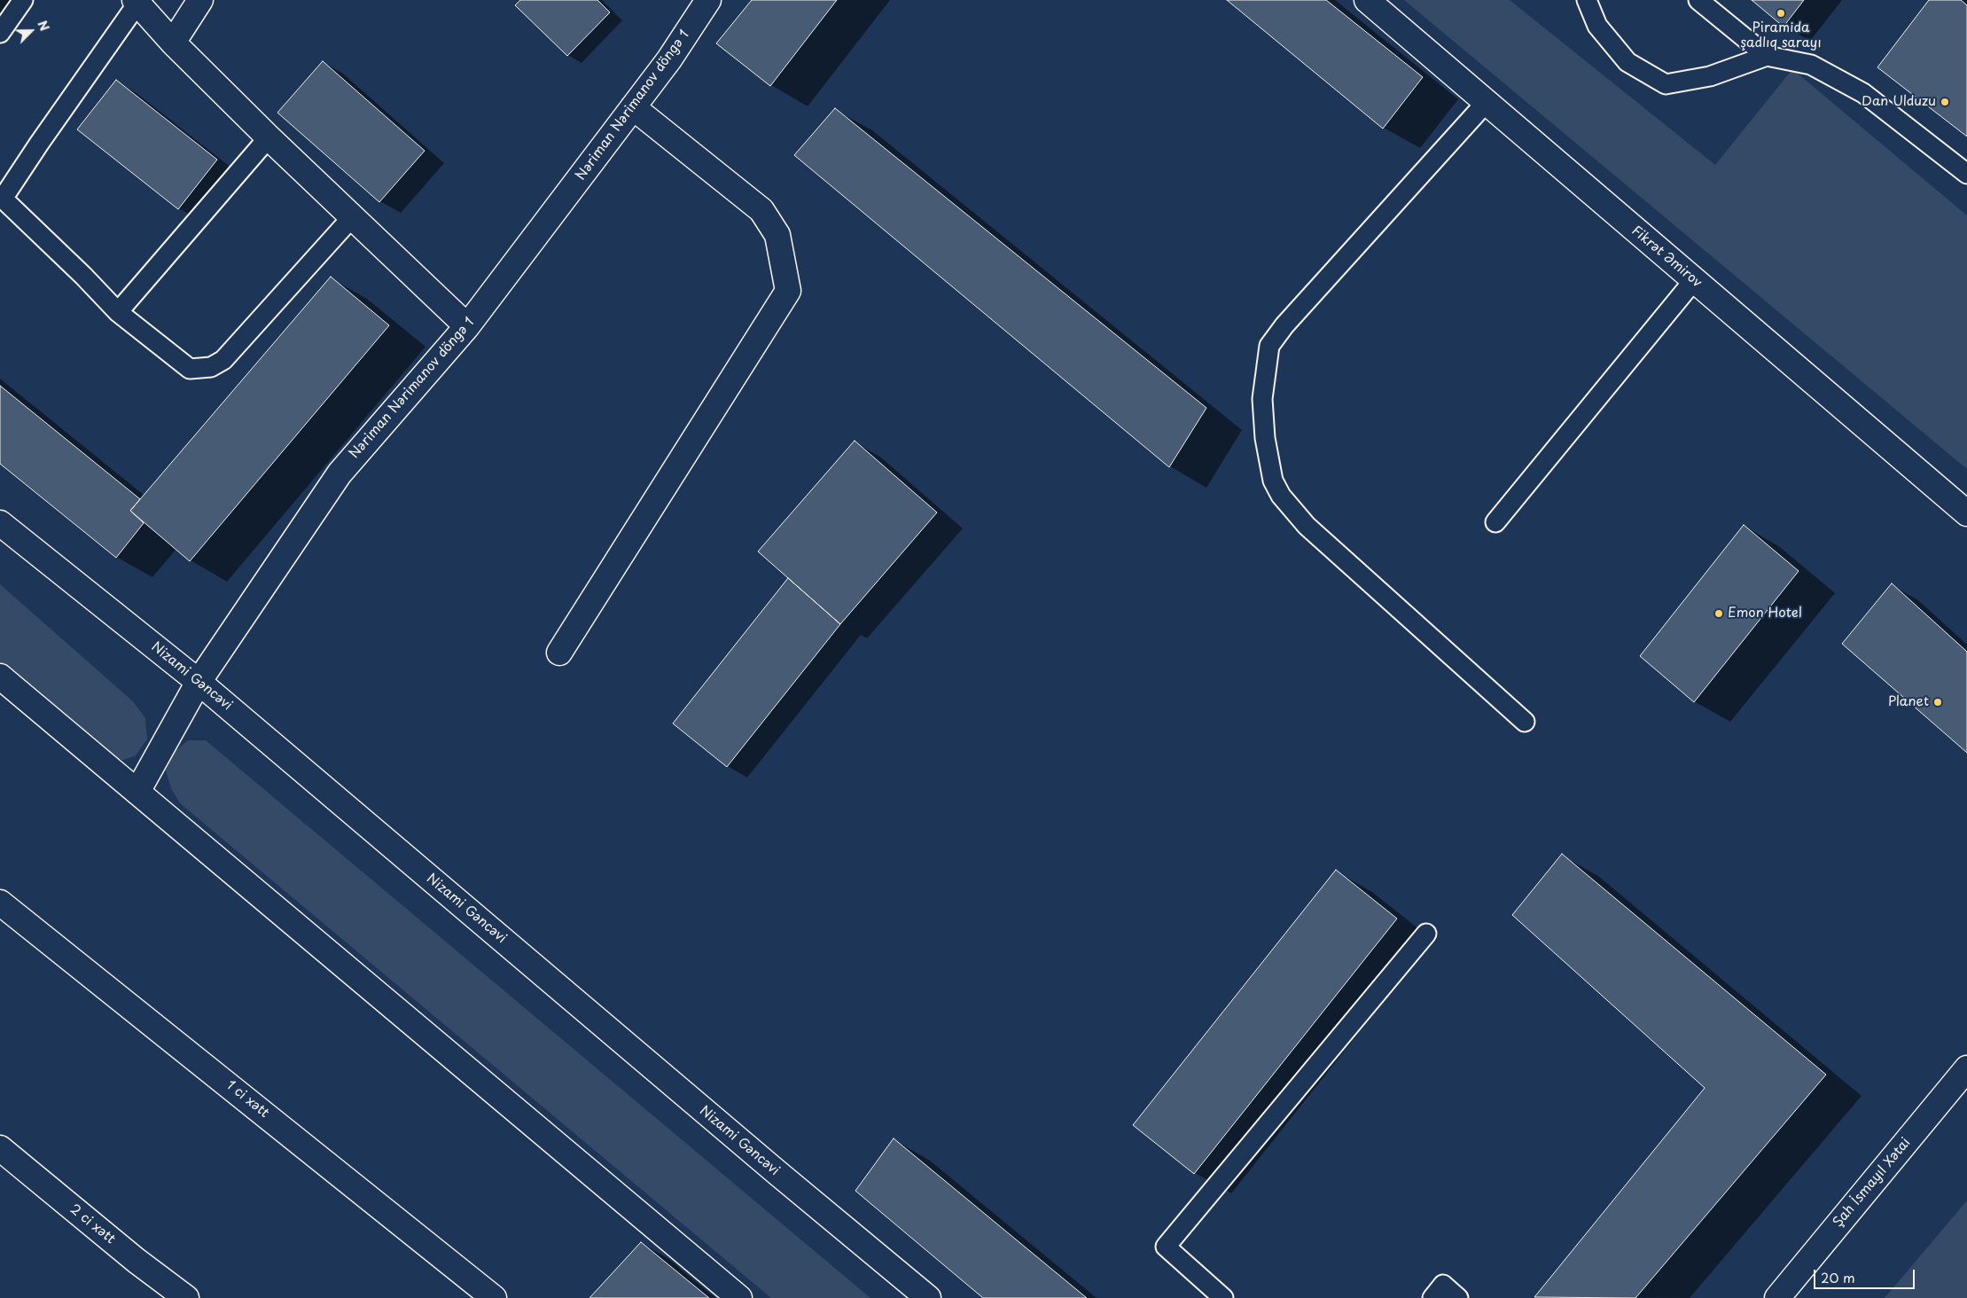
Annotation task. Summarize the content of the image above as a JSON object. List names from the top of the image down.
{
  "streets": {
    "street": [
      "Nəriman Nərimanov döngə 1",
      "Fikrət Əmirov",
      "Nizami Gəncəvi",
      "1 ci xətt",
      "Şah İsmayıl Xətai",
      "2 ci xətt"
    ]
  },
  "crossings": [
    ["Nəriman Nərimanov döngə 1", "Nizami Gəncəvi"]
  ],
  "places": [
    "Piramida şadlıq sarayı",
    "Dan Ulduzu",
    "Emon Hotel",
    "Planet"
  ],
  "scale_bar": "20 m",
  "north": "top right"
}
